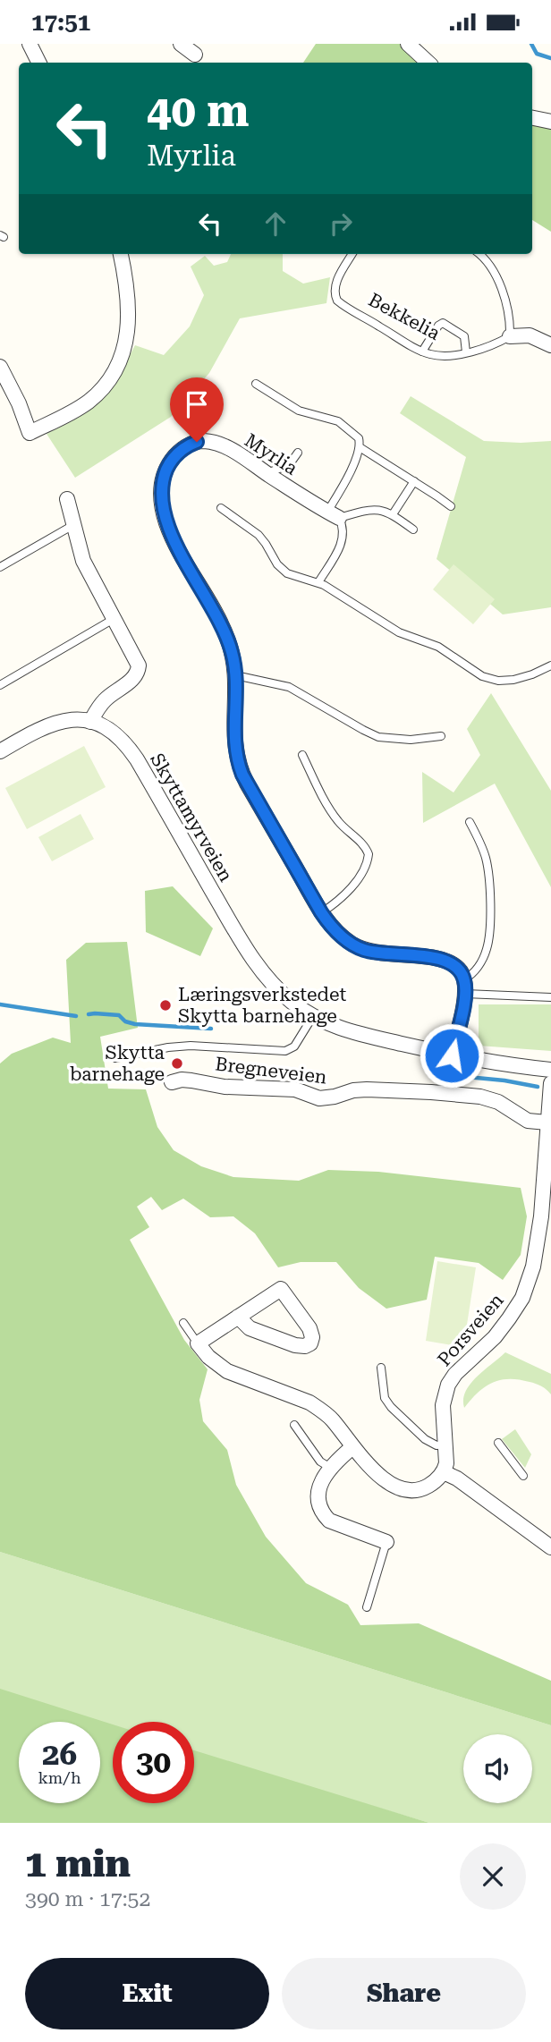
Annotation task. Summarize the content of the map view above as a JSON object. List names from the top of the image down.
{
  "streets": {
    "street": [
      "Myrlia",
      "Skyttamyrveien",
      "Bregneveien",
      "Porsveien"
    ],
    "lane": ["Bekkelia"]
  },
  "crossings": [
    ["Bregneveien", "Porsveien"]
  ],
  "places": ["Læringsverkstedet Skytta barnehage", "Skytta barnehage"],
  "page": {
    "status": "17:51",
    "turn": ["40 m", "Myrlia"],
    "speed": "26 km/h",
    "limit": "30",
    "heading": ["1 min", "390 m · 17:52"],
    "buttons": ["Exit", "Share"]
  }
}
